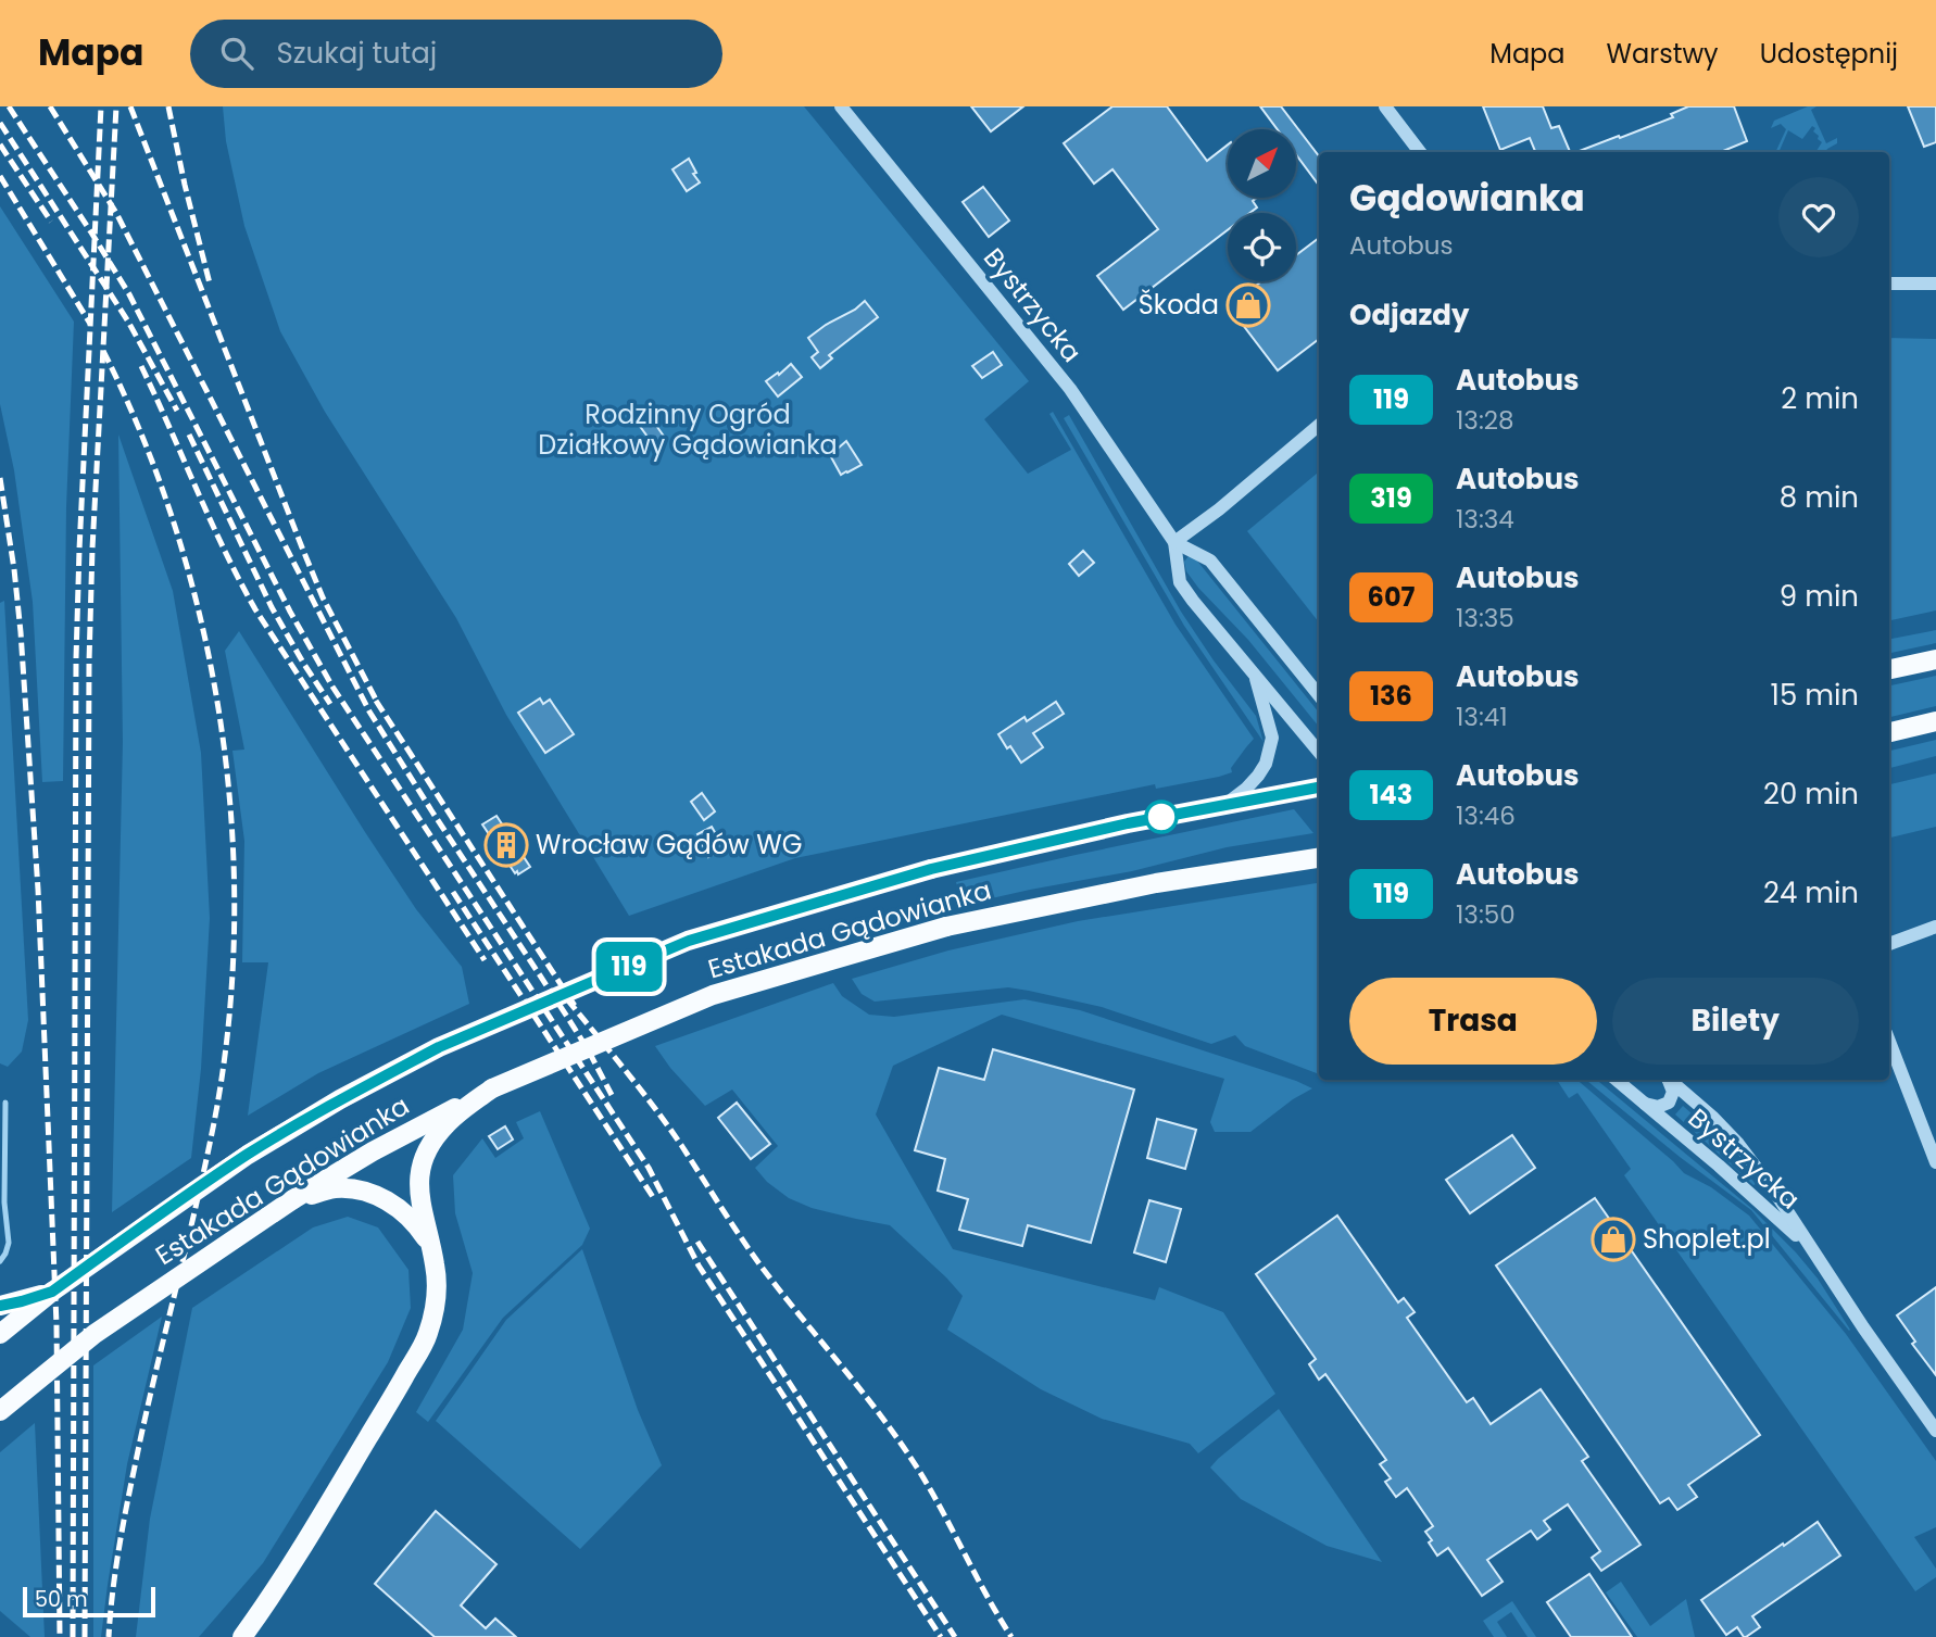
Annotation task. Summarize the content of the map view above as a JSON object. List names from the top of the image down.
{
  "streets": {
    "main road": ["Estakada Gądowianka"],
    "street": ["Bystrzycka"]
  },
  "parks": ["Rodzinny Ogród Działkowy Gądowianka"],
  "places": {
    "shop": ["Škoda", "Shoplet.pl"],
    "building": ["Wrocław Gądów WG"]
  },
  "lines": ["bus line 119"],
  "scale_bar": "50 m",
  "north": "top right",
  "page": {
    "header": "Mapa",
    "search": "Szukaj tutaj",
    "nav": ["Mapa", "Warstwy", "Udostępnij"],
    "on_map": "119",
    "heading": [
      ["Gądowianka", "Autobus"],
      "Odjazdy"
    ],
    "list": [
      {
        "mark": "119",
        "name": "Autobus",
        "note": "13:28",
        "value": "2 min"
      },
      {
        "mark": "319",
        "name": "Autobus",
        "note": "13:34",
        "value": "8 min"
      },
      {
        "mark": "607",
        "name": "Autobus",
        "note": "13:35",
        "value": "9 min"
      },
      {
        "mark": "136",
        "name": "Autobus",
        "note": "13:41",
        "value": "15 min"
      },
      {
        "mark": "143",
        "name": "Autobus",
        "note": "13:46",
        "value": "20 min"
      },
      {
        "mark": "119",
        "name": "Autobus",
        "note": "13:50",
        "value": "24 min"
      }
    ],
    "buttons": ["Trasa", "Bilety"],
    "scale": "50 m"
  }
}
